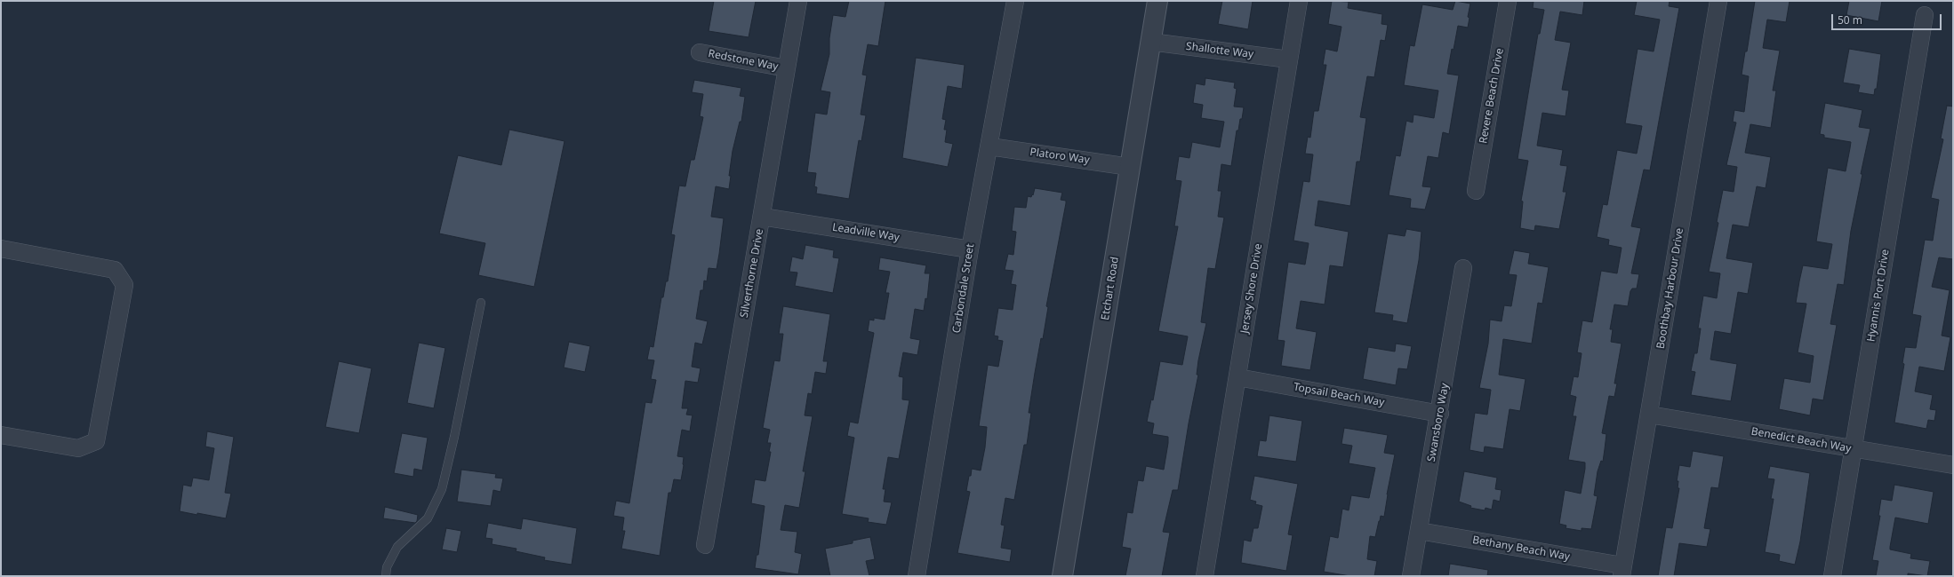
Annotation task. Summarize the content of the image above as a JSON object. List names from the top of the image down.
{
  "streets": {
    "street": [
      "Shallotte Way",
      "Redstone Way",
      "Revere Beach Drive",
      "Platoro Way",
      "Leadville Way",
      "Silverthorne Drive",
      "Carbondale Street",
      "Etchart Road",
      "Jersey Shore Drive",
      "Boothbay Harbour Drive",
      "Hyannis Port Drive",
      "Topsail Beach Way",
      "Swansboro Way",
      "Benedict Beach Way",
      "Bethany Beach Way"
    ]
  },
  "crossings": [
    ["Shallotte Way", "Etchart Road"],
    ["Shallotte Way", "Jersey Shore Drive"],
    ["Redstone Way", "Silverthorne Drive"],
    ["Platoro Way", "Carbondale Street"],
    ["Platoro Way", "Etchart Road"],
    ["Leadville Way", "Silverthorne Drive"],
    ["Leadville Way", "Carbondale Street"],
    ["Jersey Shore Drive", "Topsail Beach Way"],
    ["Boothbay Harbour Drive", "Benedict Beach Way"],
    ["Boothbay Harbour Drive", "Bethany Beach Way"],
    ["Hyannis Port Drive", "Benedict Beach Way"],
    ["Topsail Beach Way", "Swansboro Way"],
    ["Swansboro Way", "Bethany Beach Way"]
  ],
  "scale_bar": "50 m"
}
